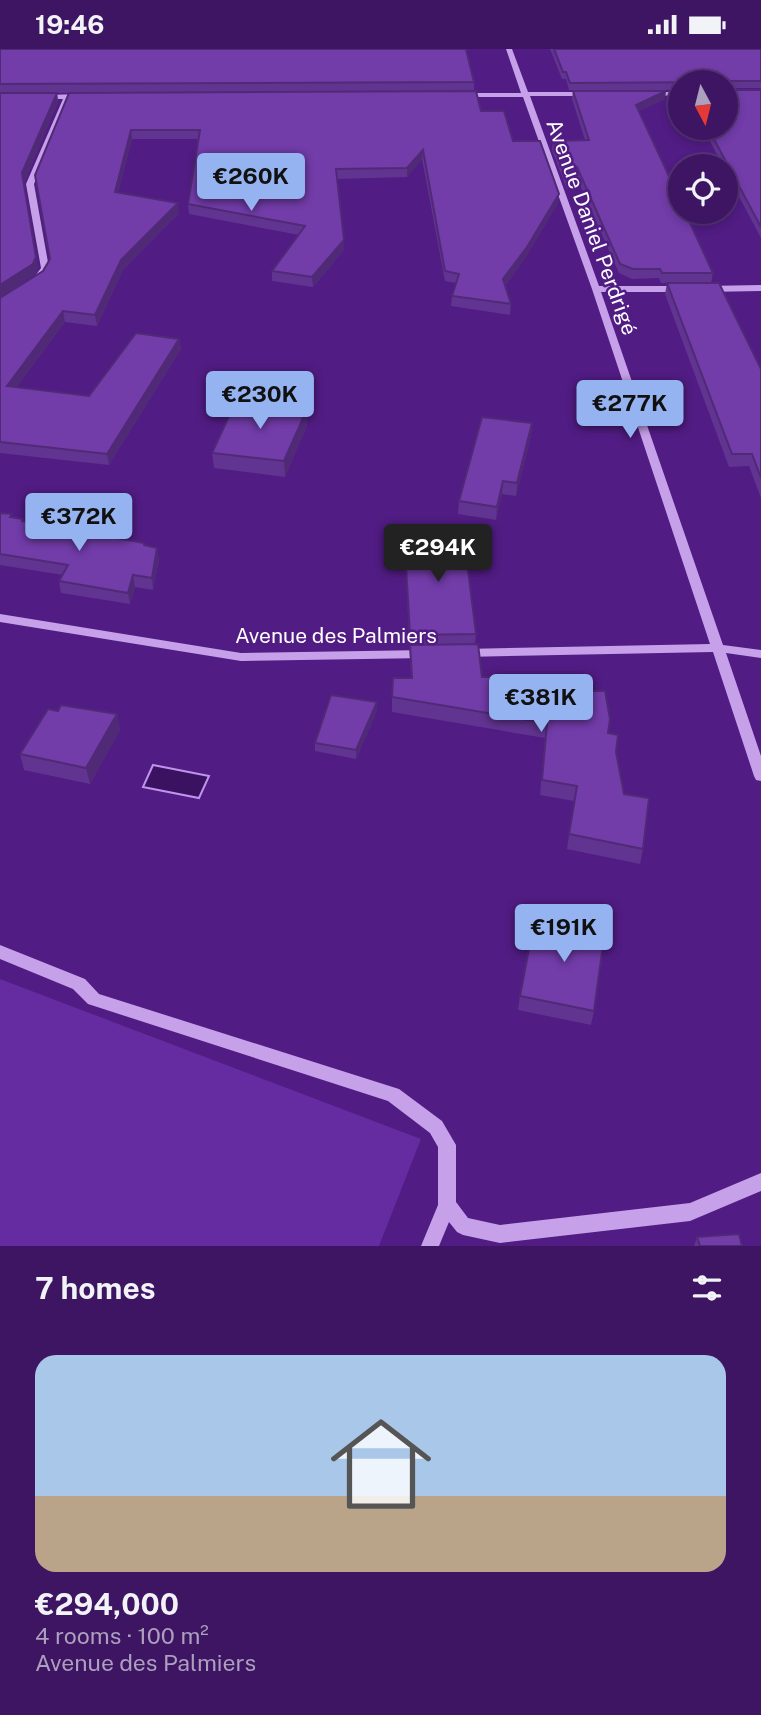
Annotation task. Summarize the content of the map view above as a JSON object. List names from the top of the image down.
{
  "streets": {
    "street": ["Avenue Daniel Perdrigé", "Avenue des Palmiers"]
  },
  "crossings": [
    ["Avenue Daniel Perdrigé", "Avenue des Palmiers"]
  ],
  "north": "bottom",
  "page": {
    "status": "19:46",
    "price": [
      "€260K",
      "€230K",
      "€277K",
      "€372K",
      "€294K",
      "€381K",
      "€191K"
    ],
    "heading": "7 homes",
    "list": [
      {
        "name": "€294,000",
        "note": "4 rooms · 100 m² · Avenue des Palmiers"
      }
    ]
  }
}
